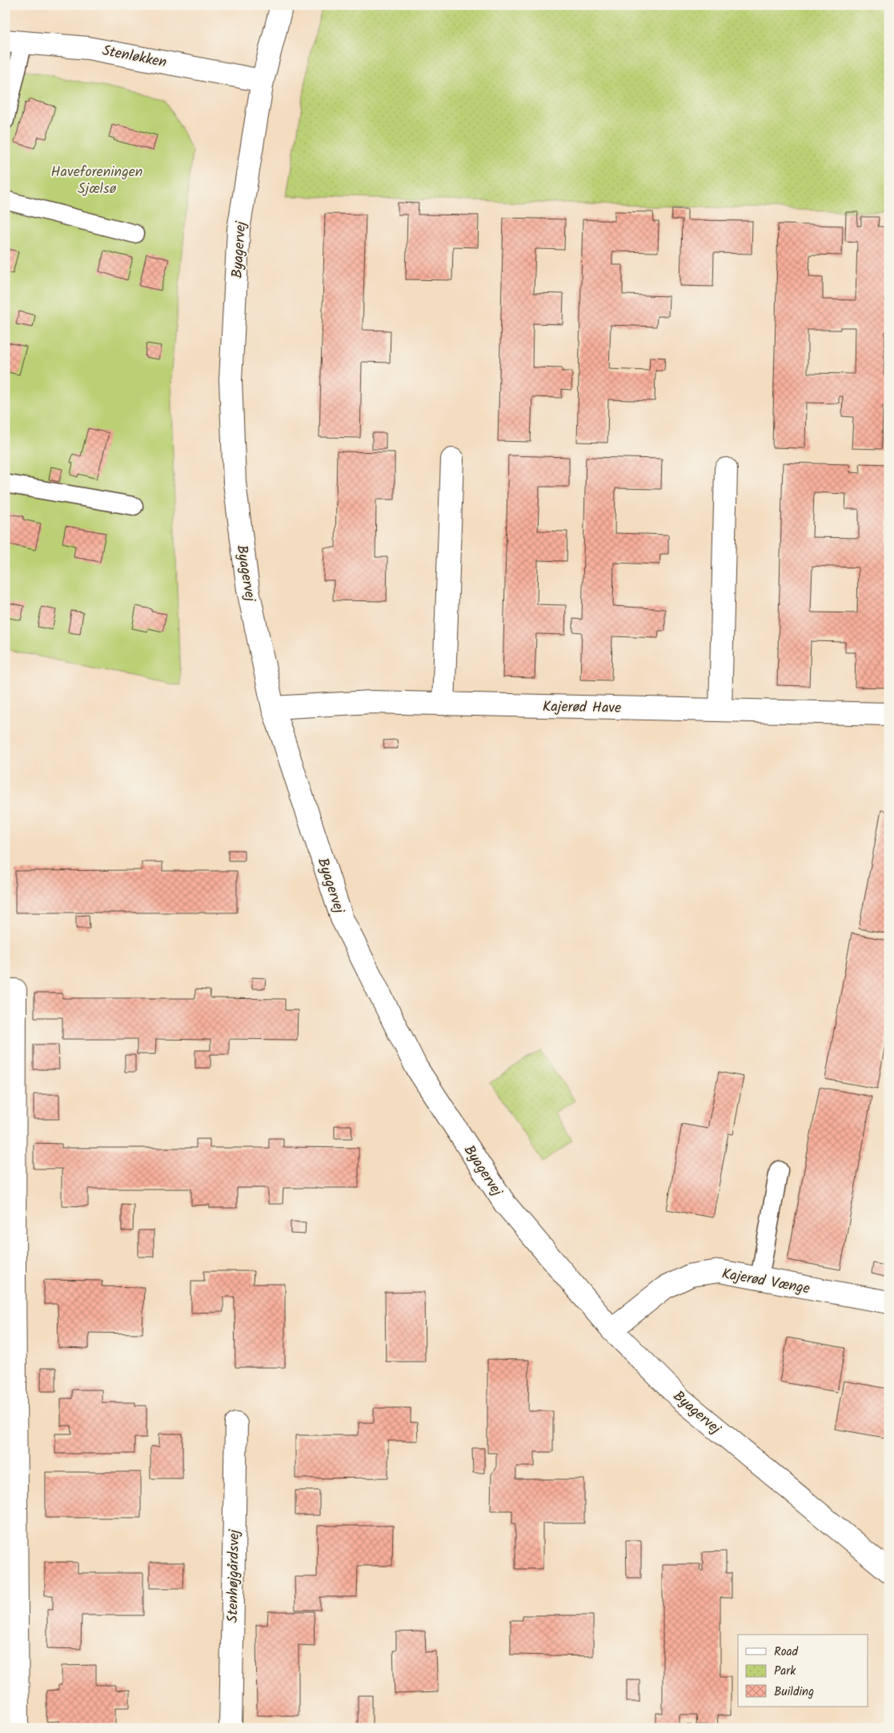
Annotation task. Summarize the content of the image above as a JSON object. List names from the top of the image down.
{
  "streets": {
    "street": [
      "Stenløkken",
      "Byagervej",
      "Kajerød Have",
      "Kajerød Vænge",
      "Stenhøjgårdsvej"
    ]
  },
  "crossings": [
    ["Stenløkken", "Byagervej"],
    ["Byagervej", "Kajerød Have"],
    ["Byagervej", "Kajerød Vænge"]
  ],
  "parks": ["Haveforeningen Sjælsø"],
  "legend": ["Road", "Park", "Building"]
}
